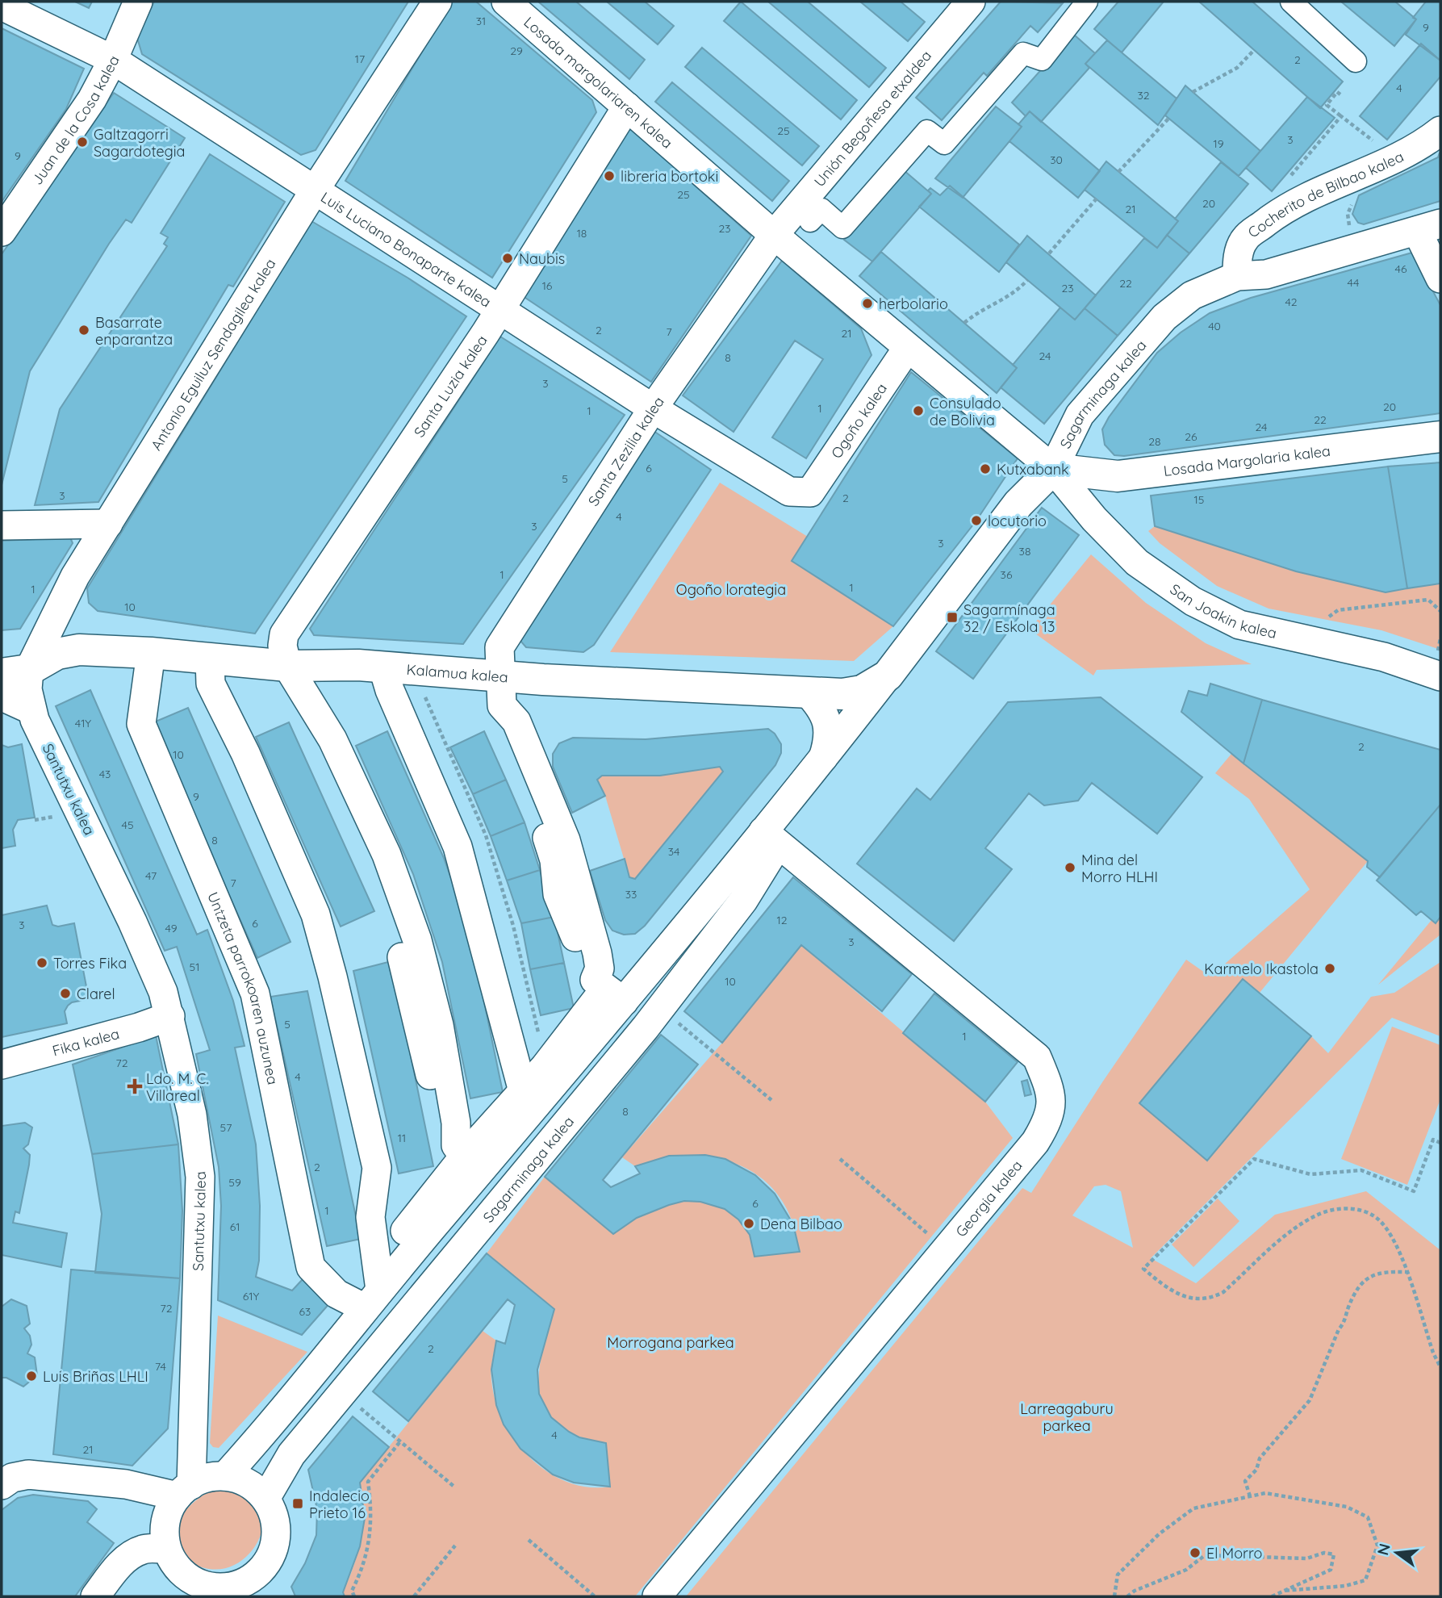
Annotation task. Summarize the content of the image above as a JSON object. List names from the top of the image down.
{
  "streets": {
    "street": [
      "Losada margolariaren kalea",
      "Unión Begoñesa etxaldea",
      "Juan de la Cosa kalea",
      "Cocherito de Bilbao kalea",
      "Luis Luciano Bonaparte kalea",
      "Antonio Eguiluz Sendagilea kalea",
      "Santa Luzia kalea",
      "Sagarminaga kalea",
      "Ogoño kalea",
      "Santa Zezilia kalea",
      "Losada Margolaria kalea",
      "San Joakin kalea",
      "Kalamua kalea",
      "Santutxu kalea",
      "Untzeta parrokoaren auzunea",
      "Fika kalea",
      "Georgia kalea"
    ]
  },
  "crossings": [
    ["Losada margolariaren kalea", "Unión Begoñesa etxaldea"],
    ["Losada margolariaren kalea", "Santa Luzia kalea"],
    ["Losada margolariaren kalea", "Sagarminaga kalea"],
    ["Losada margolariaren kalea", "Ogoño kalea"],
    ["Losada margolariaren kalea", "Santa Zezilia kalea"],
    ["Losada margolariaren kalea", "Losada Margolaria kalea"],
    ["Losada margolariaren kalea", "San Joakin kalea"],
    ["Unión Begoñesa etxaldea", "Santa Zezilia kalea"],
    ["Juan de la Cosa kalea", "Luis Luciano Bonaparte kalea"],
    ["Cocherito de Bilbao kalea", "Sagarminaga kalea"],
    ["Luis Luciano Bonaparte kalea", "Antonio Eguiluz Sendagilea kalea"],
    ["Luis Luciano Bonaparte kalea", "Santa Luzia kalea"],
    ["Luis Luciano Bonaparte kalea", "Ogoño kalea"],
    ["Luis Luciano Bonaparte kalea", "Santa Zezilia kalea"],
    ["Antonio Eguiluz Sendagilea kalea", "Kalamua kalea"],
    ["Antonio Eguiluz Sendagilea kalea", "Santutxu kalea"],
    ["Santa Luzia kalea", "Kalamua kalea"],
    ["Sagarminaga kalea", "Losada Margolaria kalea"],
    ["Sagarminaga kalea", "San Joakin kalea"],
    ["Sagarminaga kalea", "Kalamua kalea"],
    ["Sagarminaga kalea", "Santutxu kalea"],
    ["Sagarminaga kalea", "Untzeta parrokoaren auzunea"],
    ["Sagarminaga kalea", "Georgia kalea"],
    ["Santa Zezilia kalea", "Kalamua kalea"],
    ["Losada Margolaria kalea", "San Joakin kalea"],
    ["Kalamua kalea", "Untzeta parrokoaren auzunea"],
    ["Santutxu kalea", "Fika kalea"]
  ],
  "parks": ["Ogoño lorategia", "Morrogana parkea", "Larreagaburu parkea"],
  "places": {
    "other": [
      "Galtzagorri Sagardotegia",
      "libreria bortoki",
      "Naubis",
      "herbolario",
      "Basarrate enparantza",
      "Consulado de Bolivia",
      "Kutxabank",
      "locutorio",
      "Mina del Morro HLHI",
      "Torres Fika",
      "Karmelo Ikastola",
      "Clarel",
      "Dena Bilbao",
      "Luis Briñas LHLI",
      "El Morro"
    ],
    "transit": ["Sagarmínaga 32 / Eskola 13", "Indalecio Prieto 16"],
    "health": ["Ldo. M. C. Villareal"]
  },
  "house_numbers": [
    "31",
    "9",
    "29",
    "17",
    "2",
    "4",
    "32",
    "25",
    "3",
    "19",
    "9",
    "30",
    "25",
    "20",
    "21",
    "23",
    "18",
    "46",
    "44",
    "22",
    "16",
    "23",
    "42",
    "40",
    "2",
    "7",
    "21",
    "24",
    "8",
    "3",
    "20",
    "1",
    "1",
    "22",
    "24",
    "26",
    "28",
    "6",
    "5",
    "3",
    "2",
    "15",
    "4",
    "3",
    "3",
    "38",
    "1",
    "36",
    "1",
    "1",
    "10",
    "41Y",
    "2",
    "10",
    "43",
    "9",
    "45",
    "8",
    "34",
    "47",
    "7",
    "33",
    "12",
    "6",
    "3",
    "49",
    "3",
    "51",
    "10",
    "5",
    "1",
    "72",
    "4",
    "8",
    "57",
    "11",
    "2",
    "59",
    "6",
    "1",
    "61",
    "61Y",
    "72",
    "63",
    "2",
    "74",
    "4",
    "21"
  ],
  "north": "left"
}
